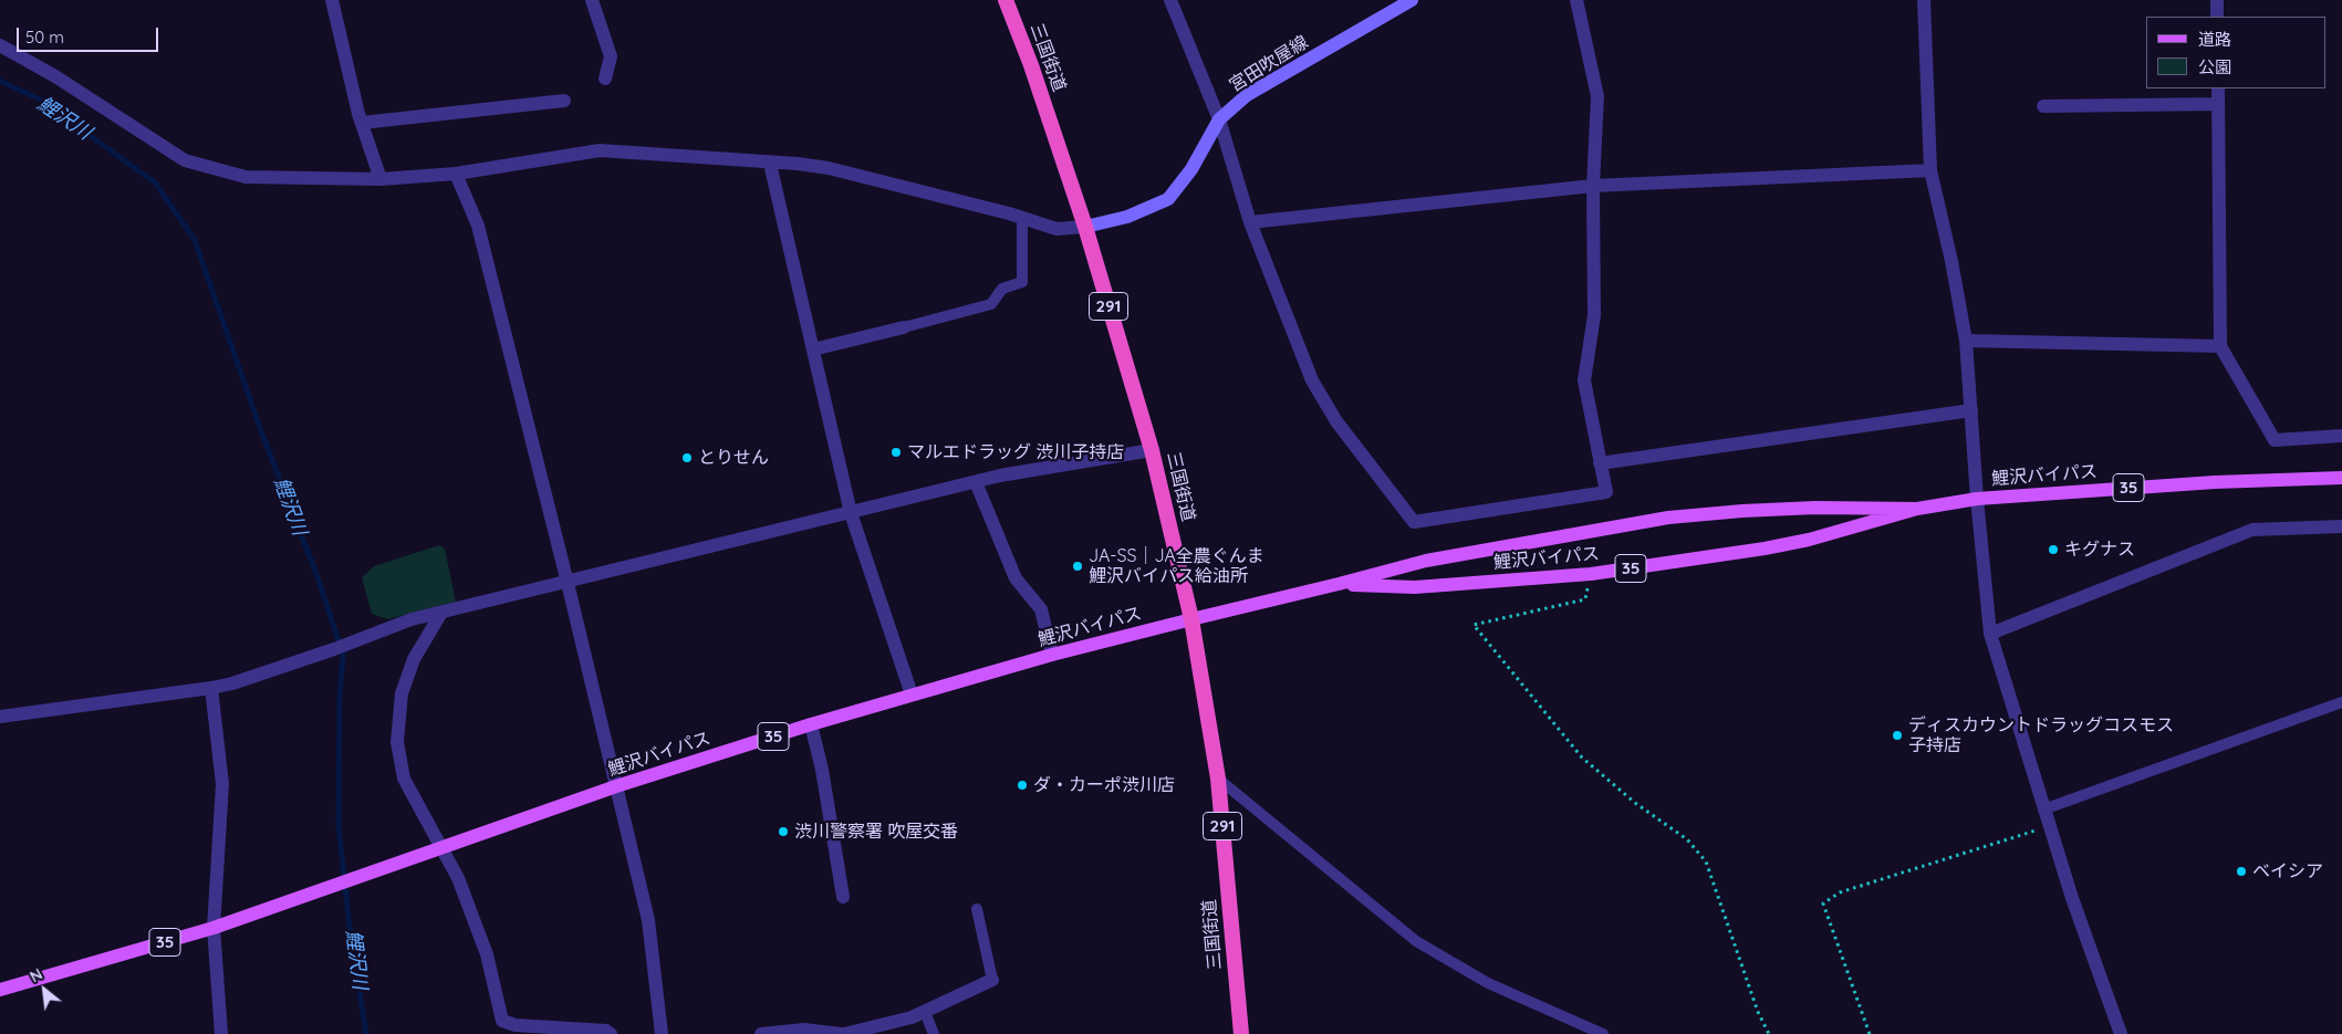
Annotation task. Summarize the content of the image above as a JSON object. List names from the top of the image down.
{
  "streets": {
    "highway": ["三国街道", "291"],
    "main road": ["宮田吹屋線", "鯉沢バイパス", "35"]
  },
  "crossings": [
    ["三国街道", "宮田吹屋線"],
    ["三国街道", "鯉沢バイパス"]
  ],
  "water": ["鯉沢川"],
  "places": [
    "マルエドラッグ 渋川子持店",
    "とりせん",
    "キグナス",
    "JA-SS｜JA全農ぐんま 鯉沢バイパス給油所",
    "ディスカウントドラッグコスモス 子持店",
    "ダ・カーポ渋川店",
    "渋川警察署 吹屋交番",
    "ベイシア"
  ],
  "legend": ["道路", "公園"],
  "scale_bar": "50 m",
  "north": "top left"
}
